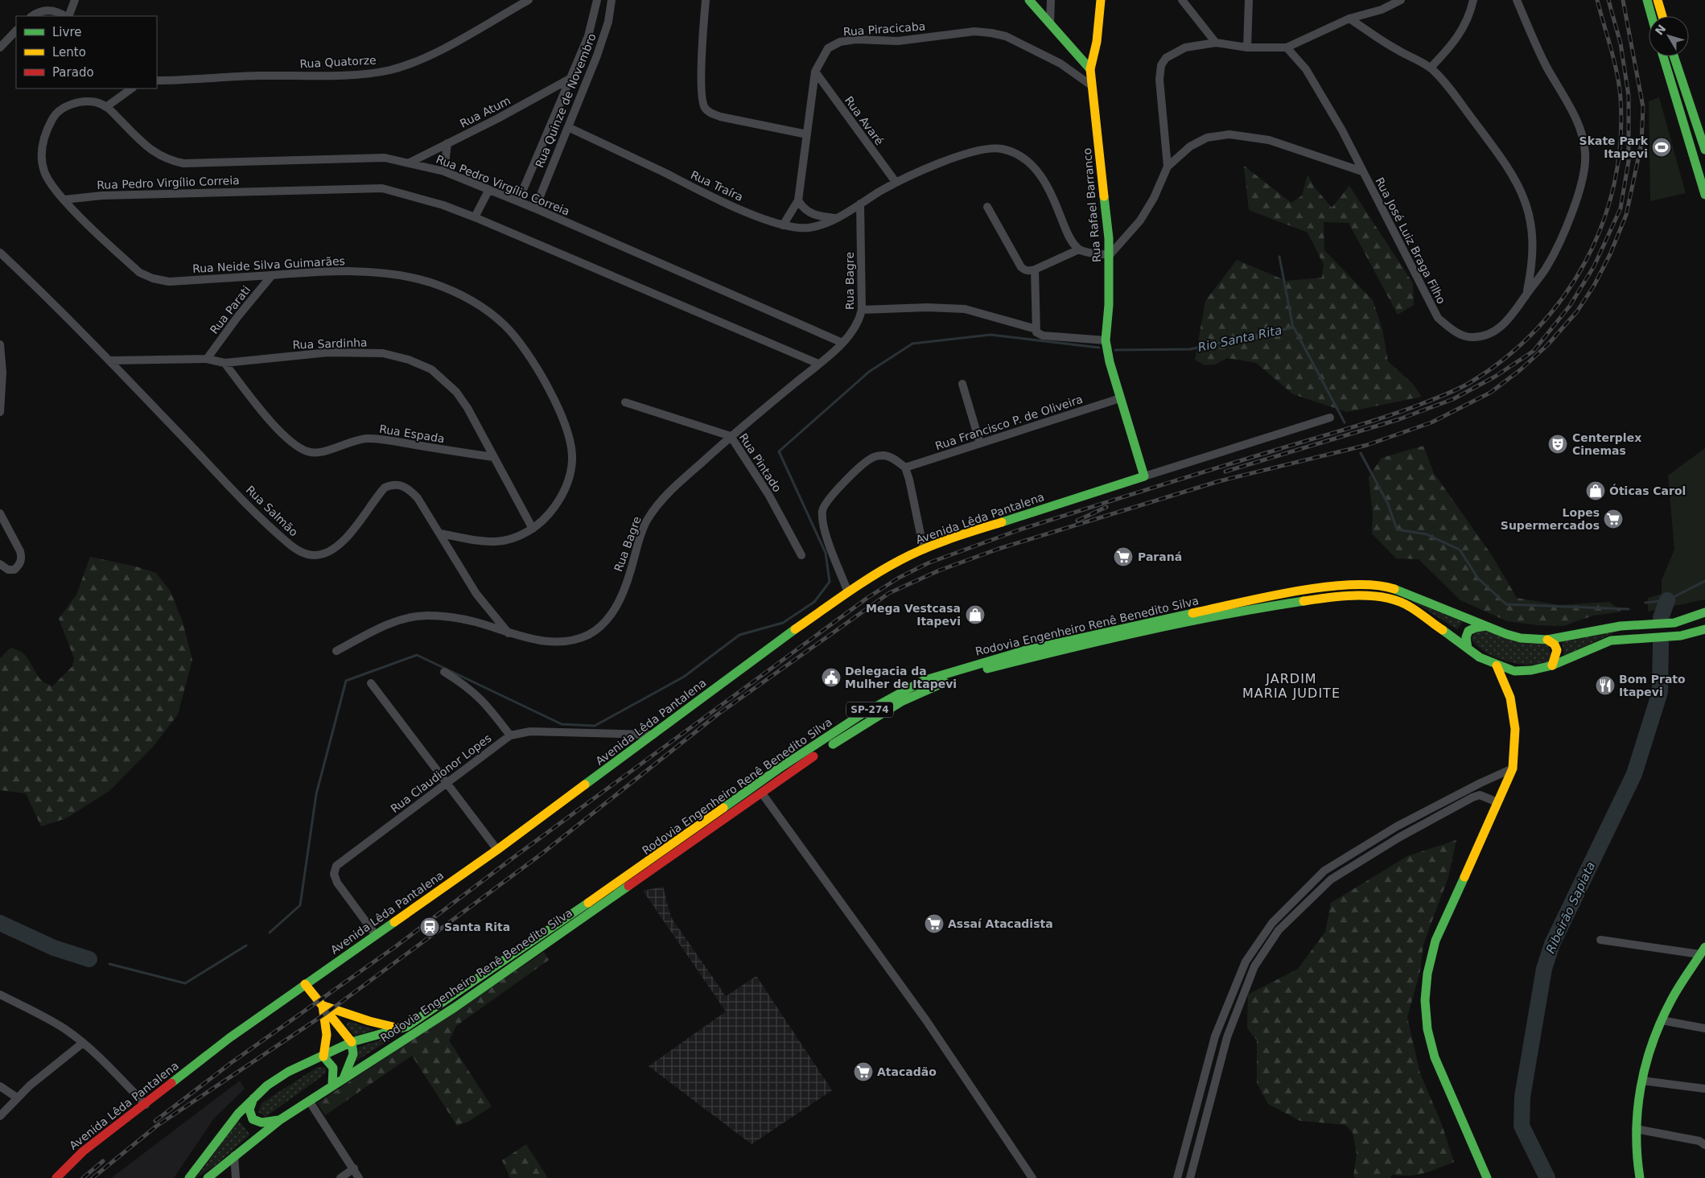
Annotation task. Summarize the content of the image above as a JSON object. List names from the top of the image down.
{
  "streets": {
    "main road": [
      "Rua Rafael Barranco",
      "Avenida Lêda Pantalena",
      "Rodovia Engenheiro Renê Benedito Silva",
      "SP-274"
    ],
    "street": [
      "Rua Piracicaba",
      "Rua Quatorze",
      "Rua Quinze de Novembro",
      "Rua Atum",
      "Rua Avaré",
      "Rua Pedro Virgílio Correia",
      "Rua Traíra",
      "Rua José Luiz Braga Filho",
      "Rua Neide Silva Guimarães",
      "Rua Bagre",
      "Rua Parati",
      "Rua Sardinha",
      "Rua Francisco P. de Oliveira",
      "Rua Espada",
      "Rua Pintado",
      "Rua Salmão",
      "Rua Claudionor Lopes"
    ]
  },
  "crossings": [
    ["Rua Piracicaba", "Rua Avaré"],
    ["Rua Piracicaba", "Rua Traíra"],
    ["Rua Piracicaba", "Rua Rafael Barranco"],
    ["Rua Quinze de Novembro", "Rua Atum"],
    ["Rua Quinze de Novembro", "Rua Pedro Virgílio Correia"],
    ["Rua Quinze de Novembro", "Rua Traíra"],
    ["Rua Atum", "Rua Pedro Virgílio Correia"],
    ["Rua Avaré", "Rua Traíra"],
    ["Rua Pedro Virgílio Correia", "Rua Neide Silva Guimarães"],
    ["Rua Pedro Virgílio Correia", "Rua Bagre"],
    ["Rua Traíra", "Rua Bagre"],
    ["Rua Rafael Barranco", "Rua Francisco P. de Oliveira"],
    ["Rua Rafael Barranco", "Avenida Lêda Pantalena"],
    ["Rua Neide Silva Guimarães", "Rua Parati"],
    ["Rua Neide Silva Guimarães", "Rua Sardinha"],
    ["Rua Neide Silva Guimarães", "Rua Salmão"],
    ["Rua Bagre", "Rua Pintado"],
    ["Rua Bagre", "Rua Salmão"],
    ["Rua Parati", "Rua Sardinha"],
    ["Rua Sardinha", "Rua Espada"],
    ["Rua Sardinha", "Rua Salmão"],
    ["Avenida Lêda Pantalena", "Rua Claudionor Lopes"]
  ],
  "districts": ["JARDIM MARIA JUDITE"],
  "water": ["Rio Santa Rita", "Ribeirão Sapiata"],
  "places": {
    "sports": ["Skate Park Itapevi"],
    "theatre": ["Centerplex Cinemas"],
    "shop": ["Óticas Carol", "Mega Vestcasa Itapevi"],
    "supermarket": [
      "Lopes Supermercados",
      "Paraná",
      "Assaí Atacadista",
      "Atacadão"
    ],
    "public building": ["Delegacia da Mulher de Itapevi"],
    "restaurant": ["Bom Prato Itapevi"],
    "station": ["Santa Rita"]
  },
  "legend": ["Livre", "Lento", "Parado"],
  "north": "top left"
}
